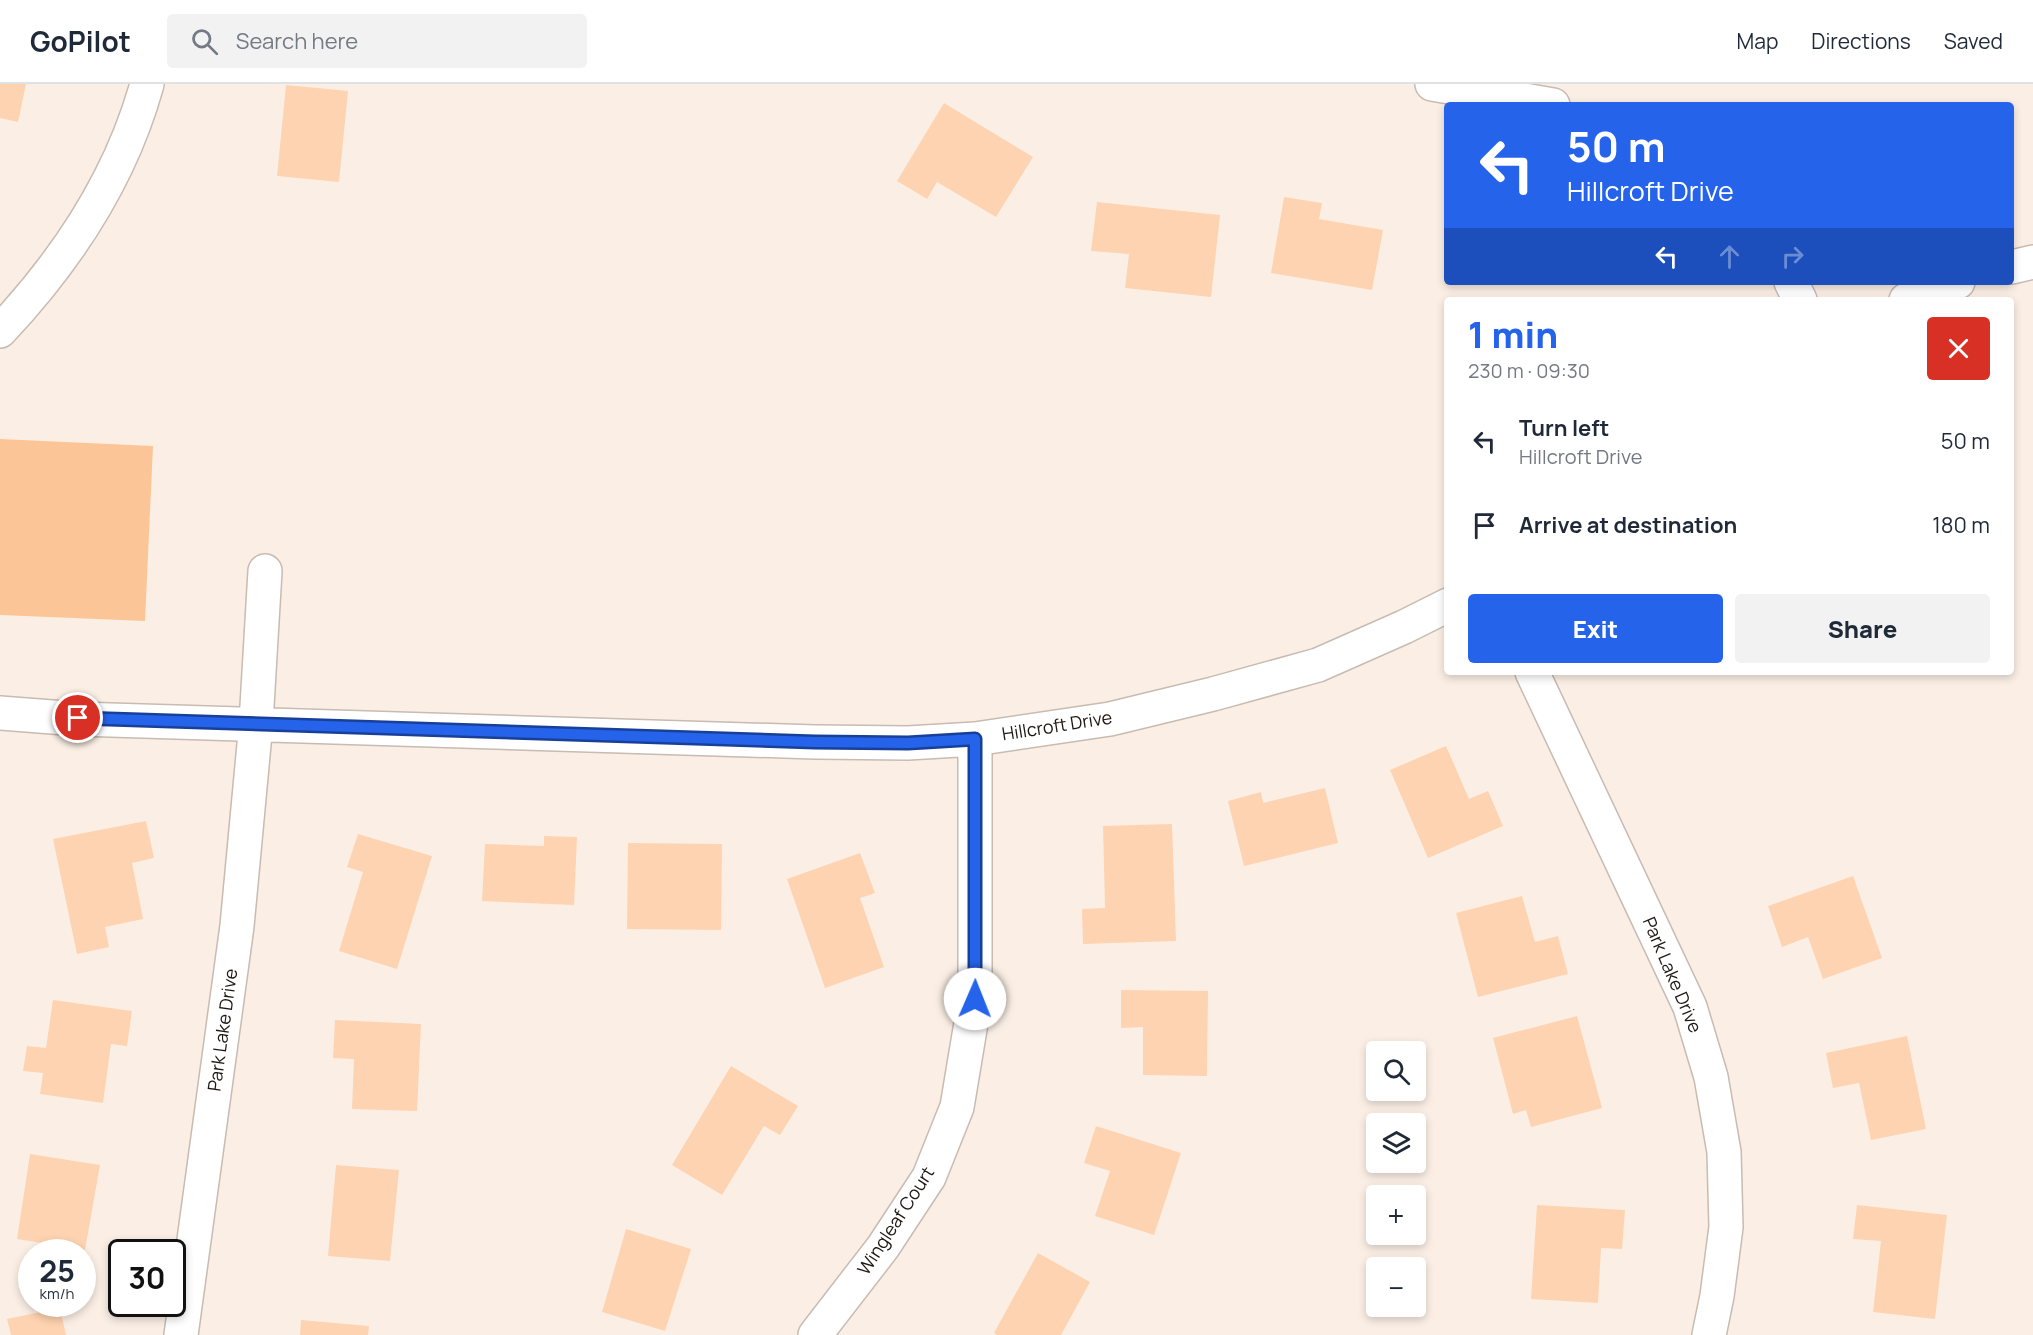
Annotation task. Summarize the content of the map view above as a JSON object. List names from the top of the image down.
{
  "streets": {
    "street": ["Hillcroft Drive", "Park Lake Drive", "Wingleaf Court"]
  },
  "crossings": [
    ["Hillcroft Drive", "Park Lake Drive"],
    ["Hillcroft Drive", "Wingleaf Court"]
  ],
  "page": {
    "header": "GoPilot",
    "search": "Search here",
    "nav": ["Map", "Directions", "Saved"],
    "turn": ["50 m", "Hillcroft Drive"],
    "heading": ["1 min", "230 m · 09:30"],
    "list": [
      {
        "name": "Turn left",
        "note": "Hillcroft Drive",
        "value": "50 m"
      },
      {
        "name": "Arrive at destination",
        "value": "180 m"
      }
    ],
    "buttons": ["Exit", "Share"],
    "map_buttons": ["+", "−"],
    "speed": "25 km/h",
    "limit": "30"
  }
}
